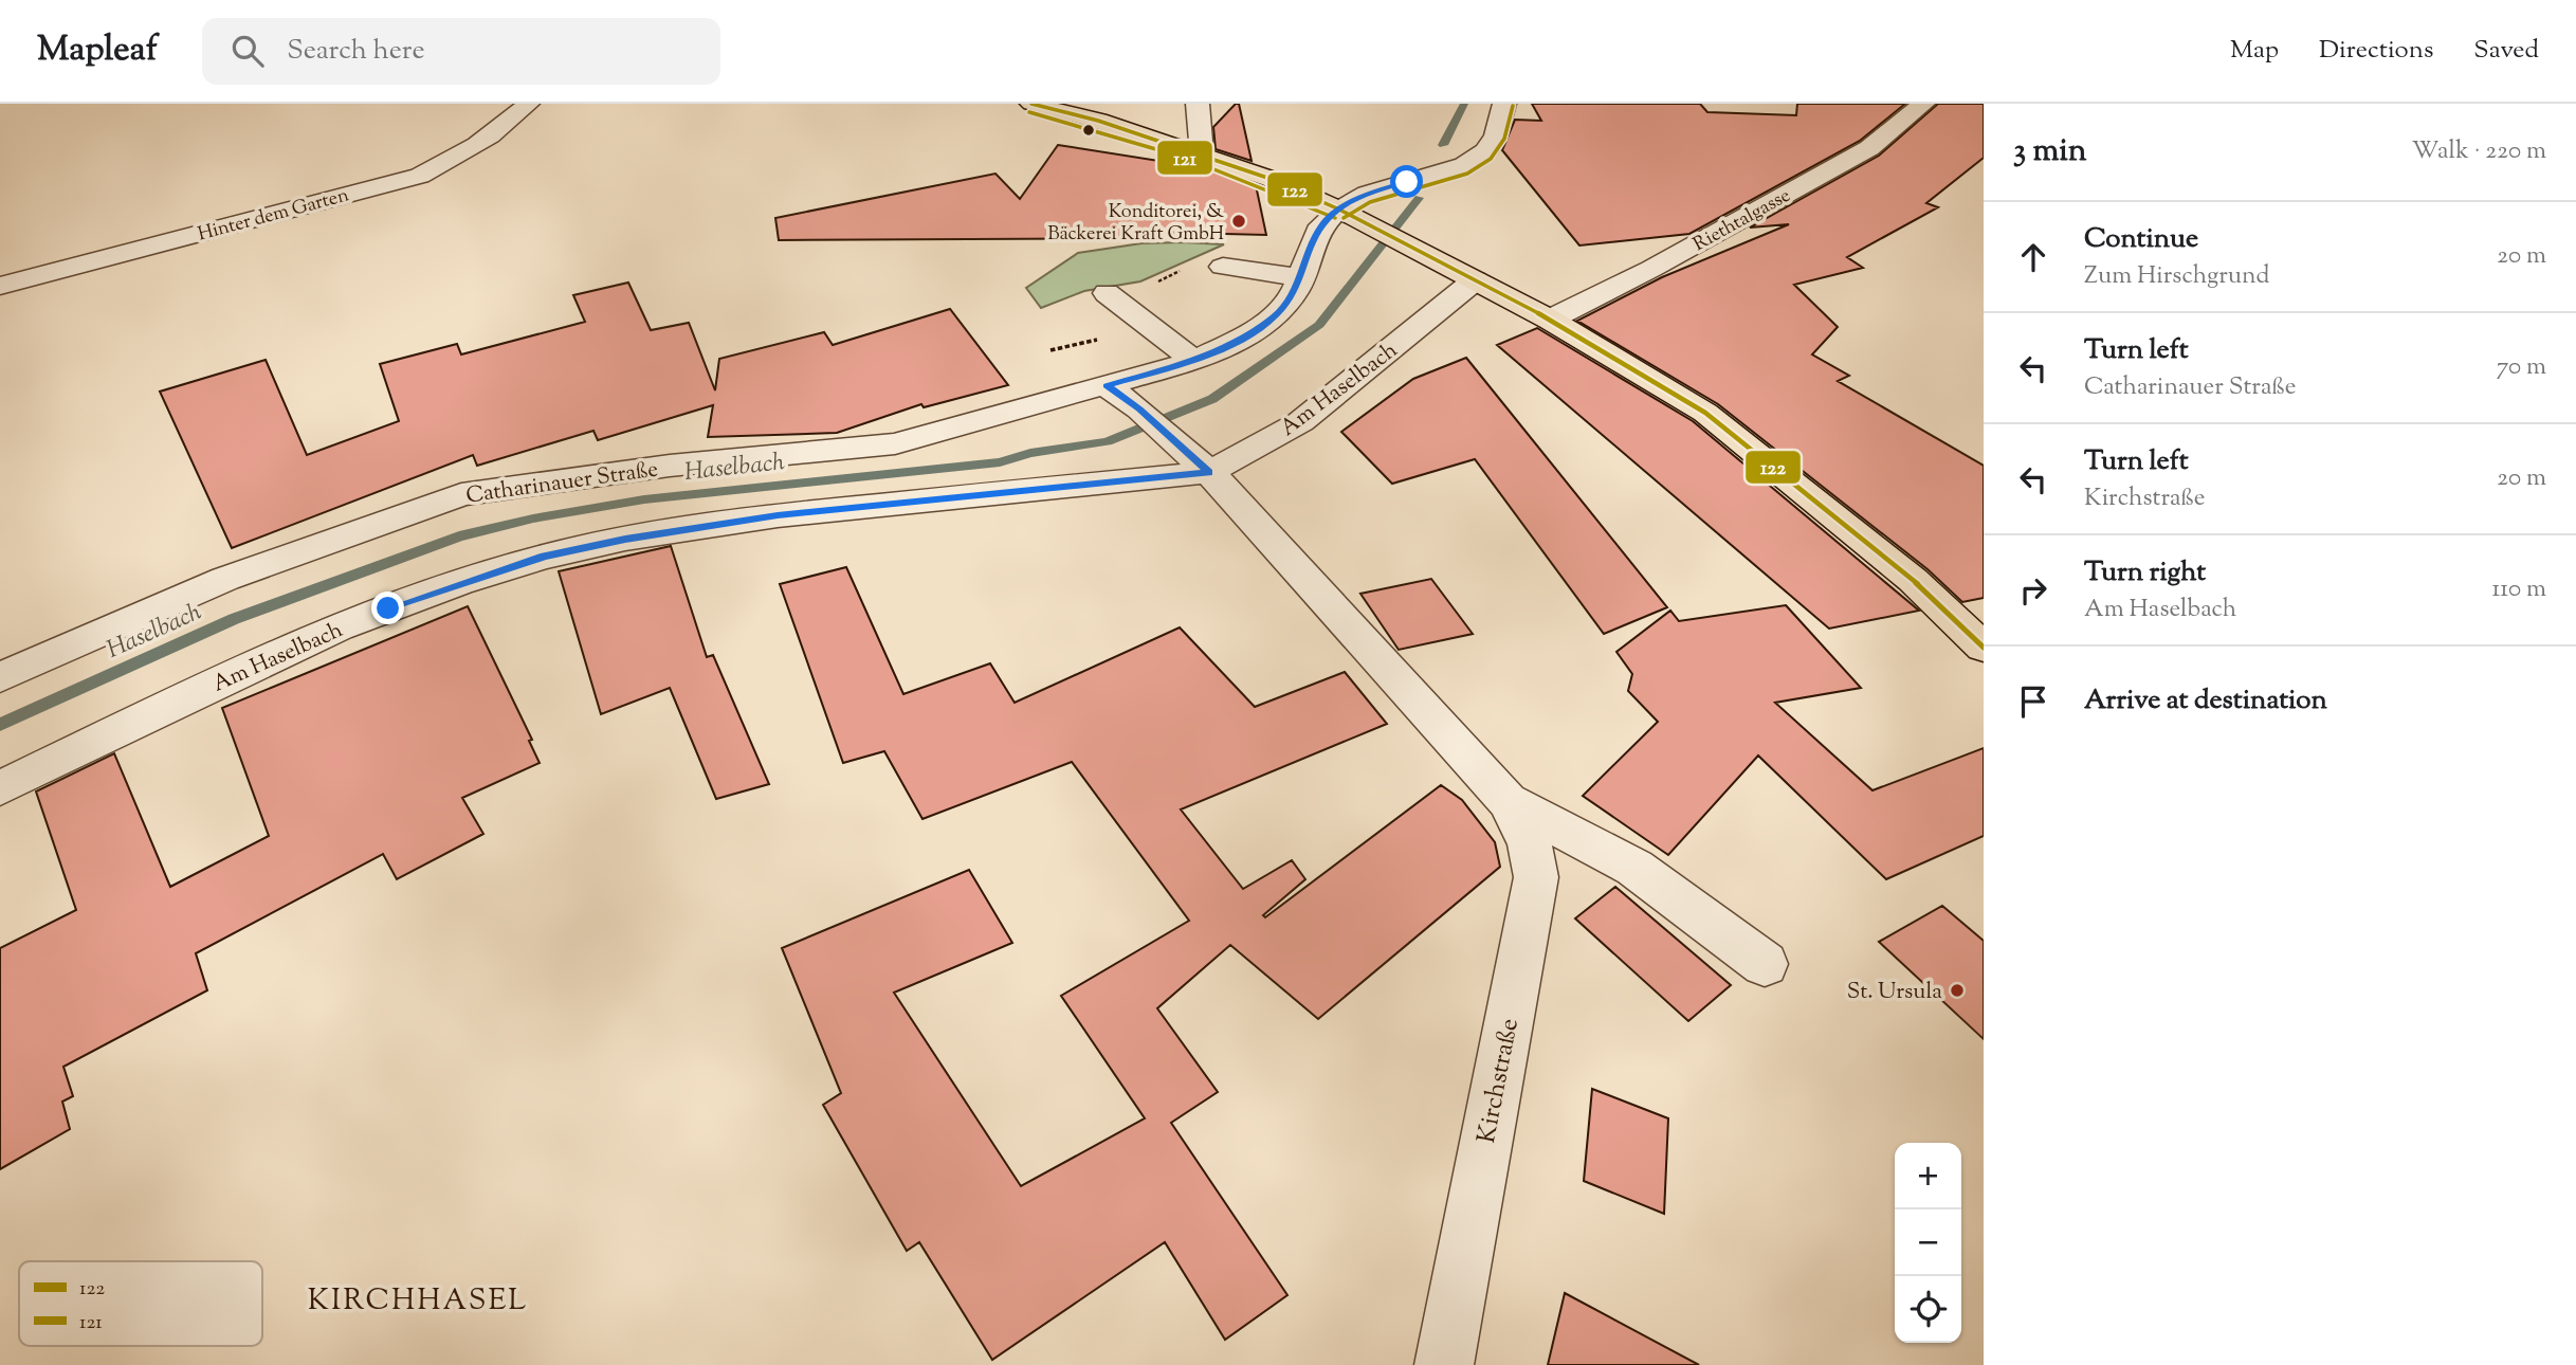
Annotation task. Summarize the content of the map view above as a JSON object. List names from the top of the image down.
{
  "streets": {
    "street": [
      "Hinter dem Garten",
      "Riethtalgasse",
      "Am Haselbach",
      "Catharinauer Straße",
      "Kirchstraße"
    ]
  },
  "crossings": [
    ["Am Haselbach", "Kirchstraße"],
    ["Catharinauer Straße", "Kirchstraße"]
  ],
  "districts": ["KIRCHHASEL"],
  "water": ["Haselbach"],
  "places": ["Konditorei, & Bäckerei Kraft GmbH", "St. Ursula"],
  "lines": ["transit line 122", "transit line 121"],
  "legend": ["122", "121"],
  "page": {
    "header": "Mapleaf",
    "search": "Search here",
    "nav": ["Map", "Directions", "Saved"],
    "heading": ["3 min", "Walk · 220 m"],
    "list": [
      ["Continue", "Zum Hirschgrund", "20 m"],
      ["Turn left", "Catharinauer Straße", "70 m"],
      ["Turn left", "Kirchstraße", "20 m"],
      ["Turn right", "Am Haselbach", "110 m"],
      "Arrive at destination"
    ],
    "map_buttons": ["+", "−"]
  }
}
